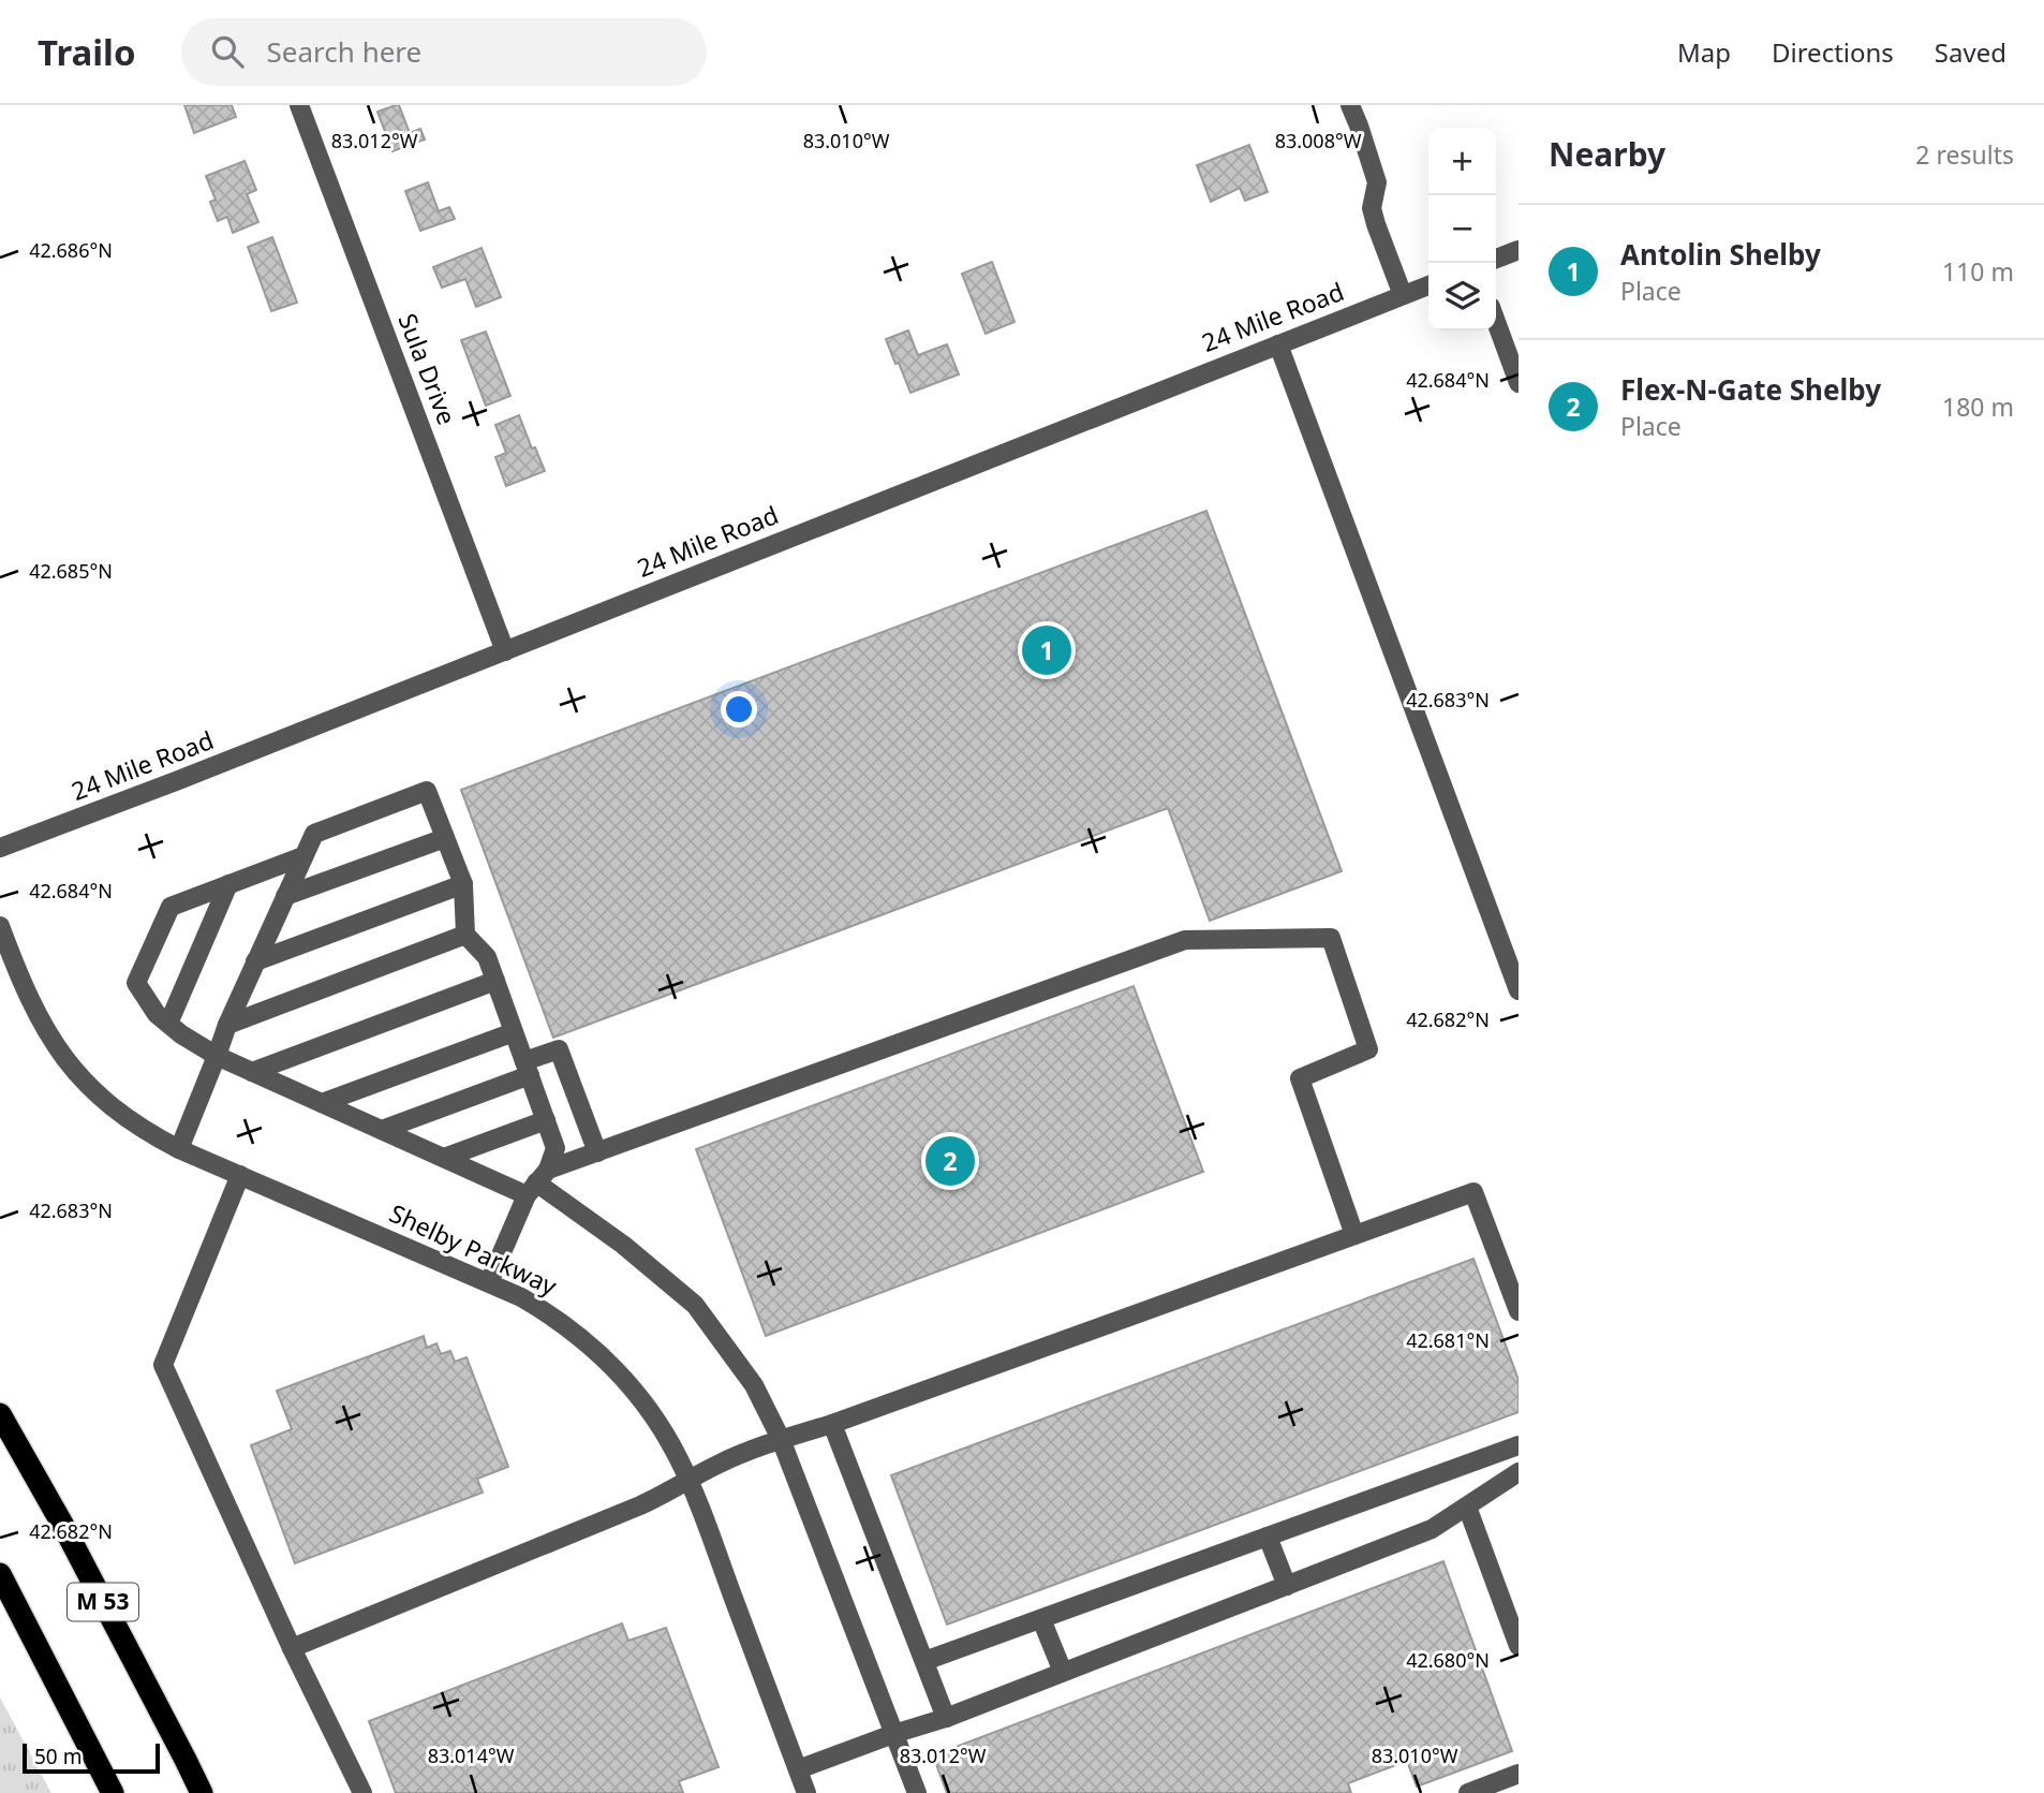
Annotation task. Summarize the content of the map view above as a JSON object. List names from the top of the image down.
{
  "streets": {
    "highway": ["M 53"],
    "street": ["24 Mile Road", "Sula Drive", "Shelby Parkway"]
  },
  "crossings": [
    ["24 Mile Road", "Sula Drive"]
  ],
  "scale_bar": "50 m",
  "page": {
    "header": "Trailo",
    "search": "Search here",
    "nav": ["Map", "Directions", "Saved"],
    "heading": ["Nearby", "2 results"],
    "map_buttons": ["+", "−"],
    "list": [
      {
        "mark": "1",
        "name": "Antolin Shelby",
        "note": "Place",
        "value": "110 m"
      },
      {
        "mark": "2",
        "name": "Flex-N-Gate Shelby",
        "note": "Place",
        "value": "180 m"
      }
    ],
    "pins": ["1", "2"],
    "scale": "50 m"
  },
  "coordinates": [
    "83.008°W",
    "83.012°W",
    "83.010°W",
    "42.686°N",
    "42.684°N",
    "42.685°N",
    "42.683°N",
    "42.682°N",
    "42.681°N",
    "42.680°N",
    "83.014°W"
  ]
}
